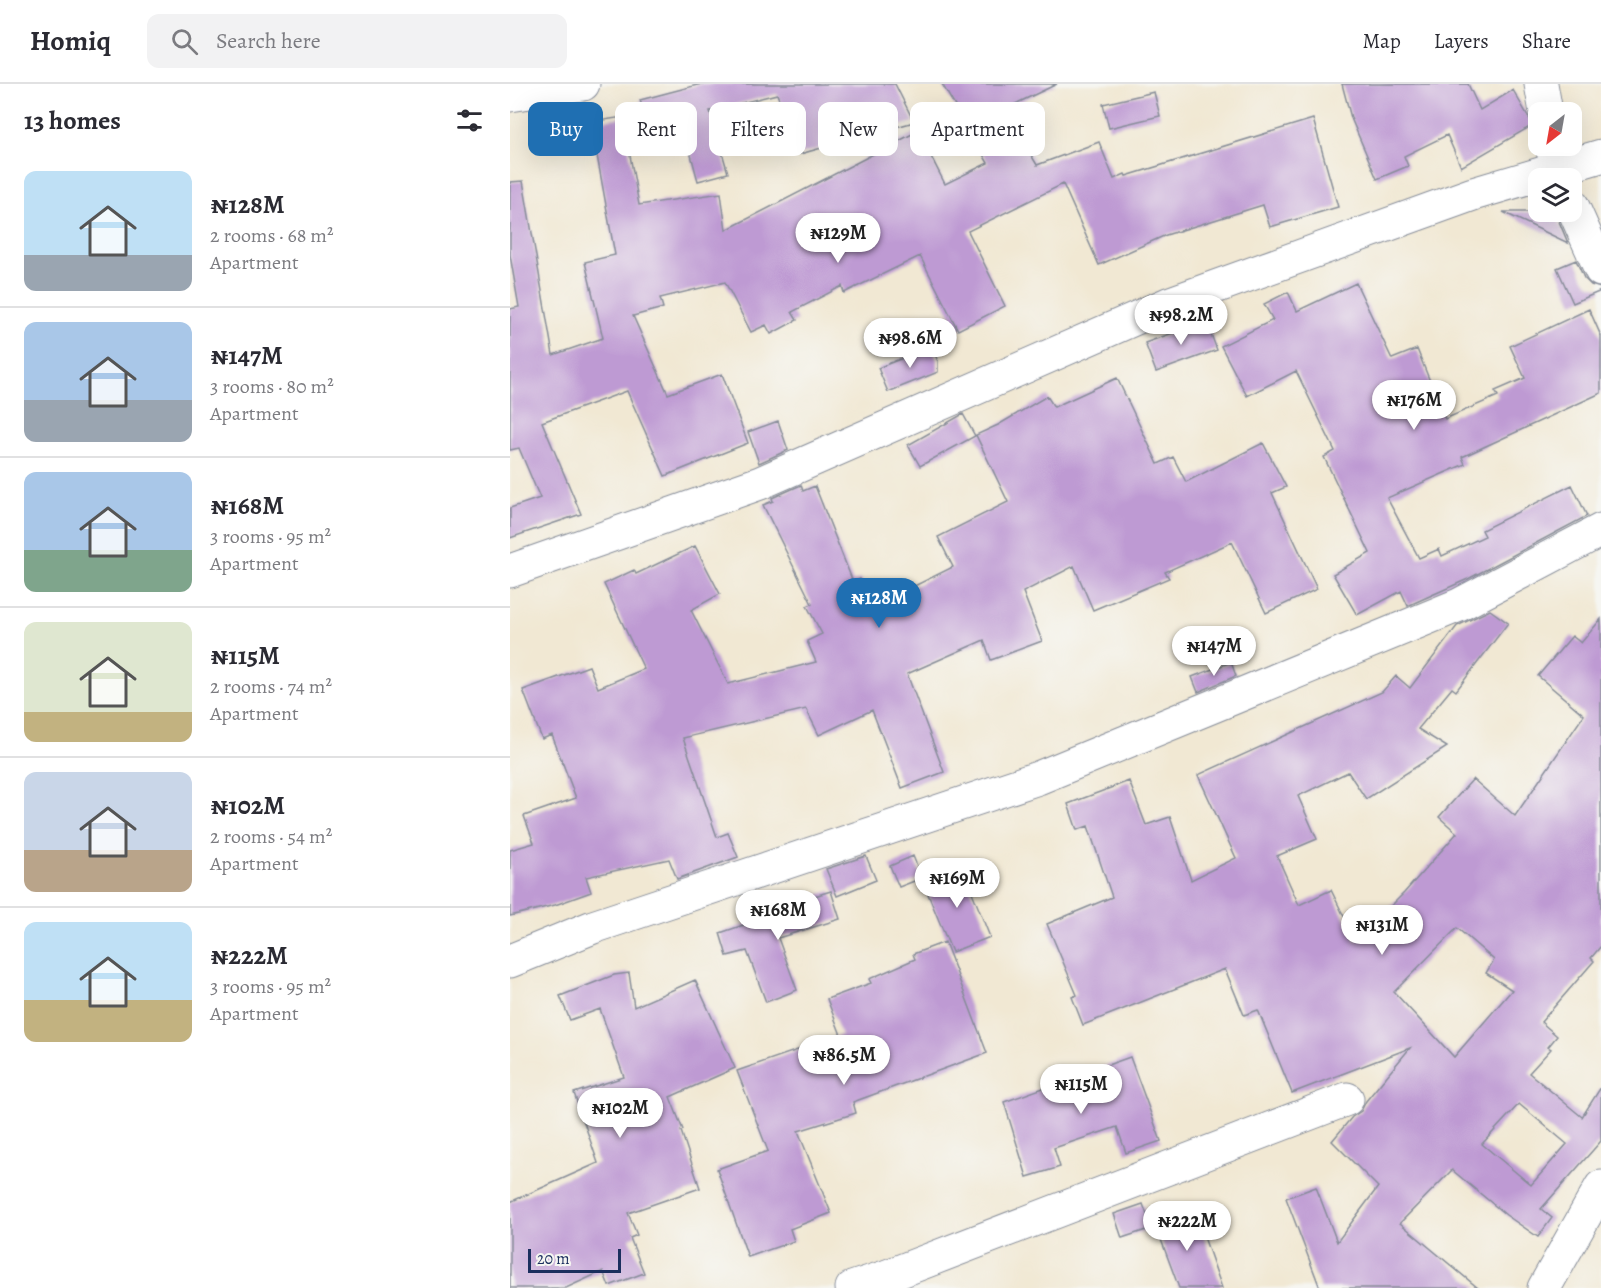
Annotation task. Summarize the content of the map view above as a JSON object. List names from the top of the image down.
{
  "scale_bar": "20 m",
  "north": "bottom left",
  "page": {
    "header": "Homiq",
    "search": "Search here",
    "nav": ["Map", "Layers", "Share"],
    "heading": "13 homes",
    "chip": [
      "Buy",
      "Rent",
      "Filters",
      "New",
      "Apartment"
    ],
    "list": [
      {
        "name": "₦128M",
        "note": "2 rooms · 68 m² · Apartment"
      },
      {
        "name": "₦147M",
        "note": "3 rooms · 80 m² · Apartment"
      },
      {
        "name": "₦168M",
        "note": "3 rooms · 95 m² · Apartment"
      },
      {
        "name": "₦115M",
        "note": "2 rooms · 74 m² · Apartment"
      },
      {
        "name": "₦102M",
        "note": "2 rooms · 54 m² · Apartment"
      },
      {
        "name": "₦222M",
        "note": "3 rooms · 95 m² · Apartment"
      }
    ],
    "price": [
      "₦129M",
      "₦98.2M",
      "₦98.6M",
      "₦176M",
      "₦128M",
      "₦147M",
      "₦169M",
      "₦168M",
      "₦131M",
      "₦86.5M",
      "₦115M",
      "₦102M",
      "₦222M"
    ],
    "scale": "20 m"
  }
}
